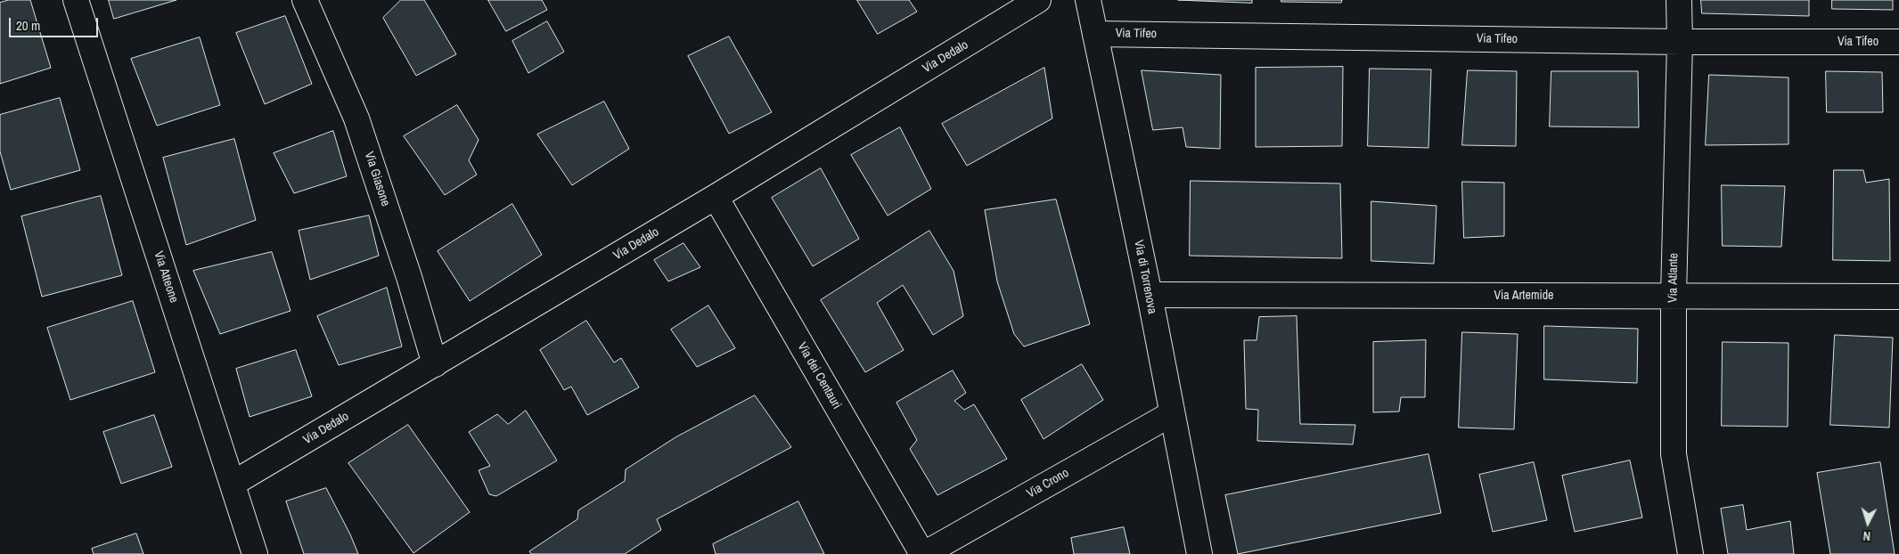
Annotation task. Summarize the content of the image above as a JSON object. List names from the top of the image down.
{
  "streets": {
    "street": [
      "Via Tifeo",
      "Via Dedalo",
      "Via Giasone",
      "Via Atteone",
      "Via di Torrenova",
      "Via Atlante",
      "Via Artemide",
      "Via dei Centauri",
      "Via Crono"
    ]
  },
  "crossings": [
    ["Via Tifeo", "Via di Torrenova"],
    ["Via Tifeo", "Via Atlante"],
    ["Via Dedalo", "Via Giasone"],
    ["Via Dedalo", "Via Atteone"],
    ["Via Dedalo", "Via dei Centauri"],
    ["Via di Torrenova", "Via Artemide"],
    ["Via di Torrenova", "Via Crono"],
    ["Via Atlante", "Via Artemide"],
    ["Via dei Centauri", "Via Crono"]
  ],
  "scale_bar": "20 m",
  "north": "bottom"
}
